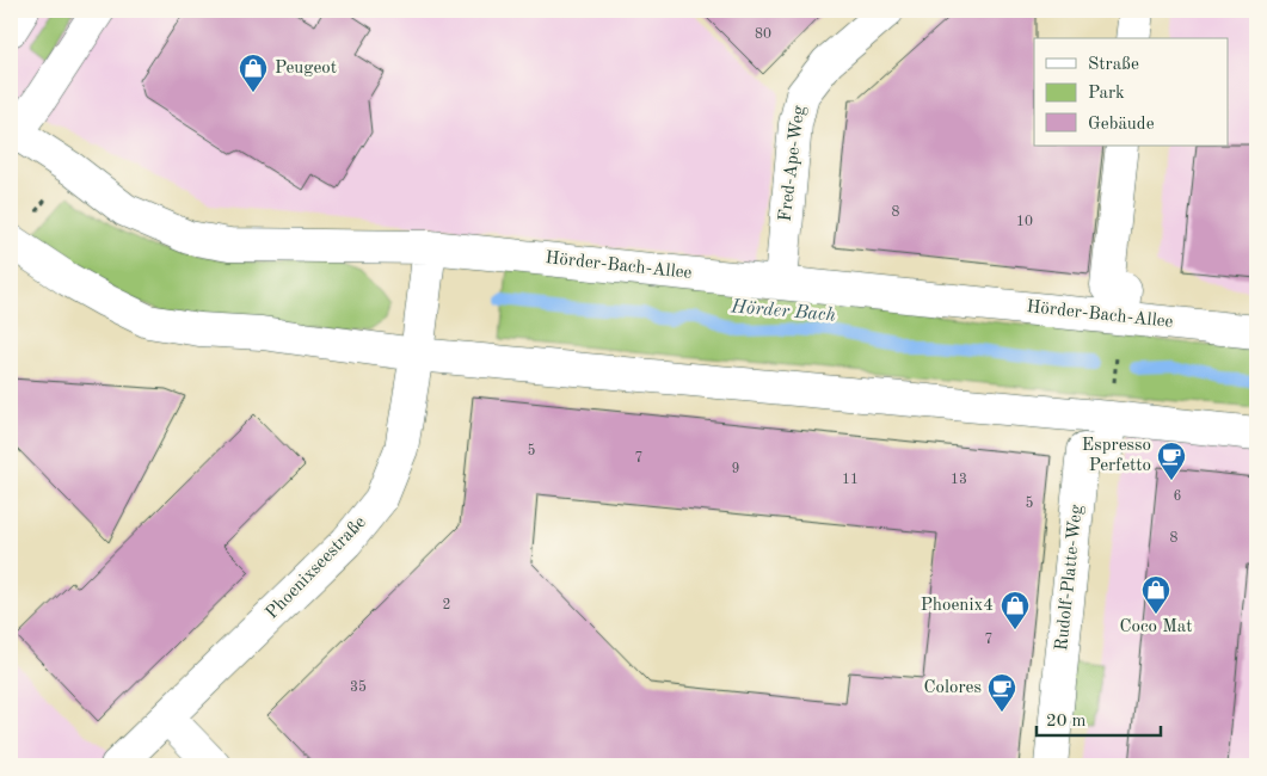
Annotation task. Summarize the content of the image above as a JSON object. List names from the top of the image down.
{
  "streets": {
    "street": [
      "Fred-Ape-Weg",
      "Hörder-Bach-Allee",
      "Phoenixseestraße",
      "Rudolf-Platte-Weg"
    ]
  },
  "crossings": [
    ["Fred-Ape-Weg", "Hörder-Bach-Allee"],
    ["Hörder-Bach-Allee", "Phoenixseestraße"]
  ],
  "water": ["Hörder Bach"],
  "places": {
    "shop": ["Peugeot", "Coco Mat", "Phoenix4"],
    "cafe": ["Espresso Perfetto", "Colores"]
  },
  "house_numbers": [
    "80",
    "8",
    "10",
    "5",
    "7",
    "9",
    "11",
    "13",
    "6",
    "5",
    "8",
    "2",
    "7",
    "35"
  ],
  "legend": ["Straße", "Park", "Gebäude"],
  "scale_bar": "20 m"
}
